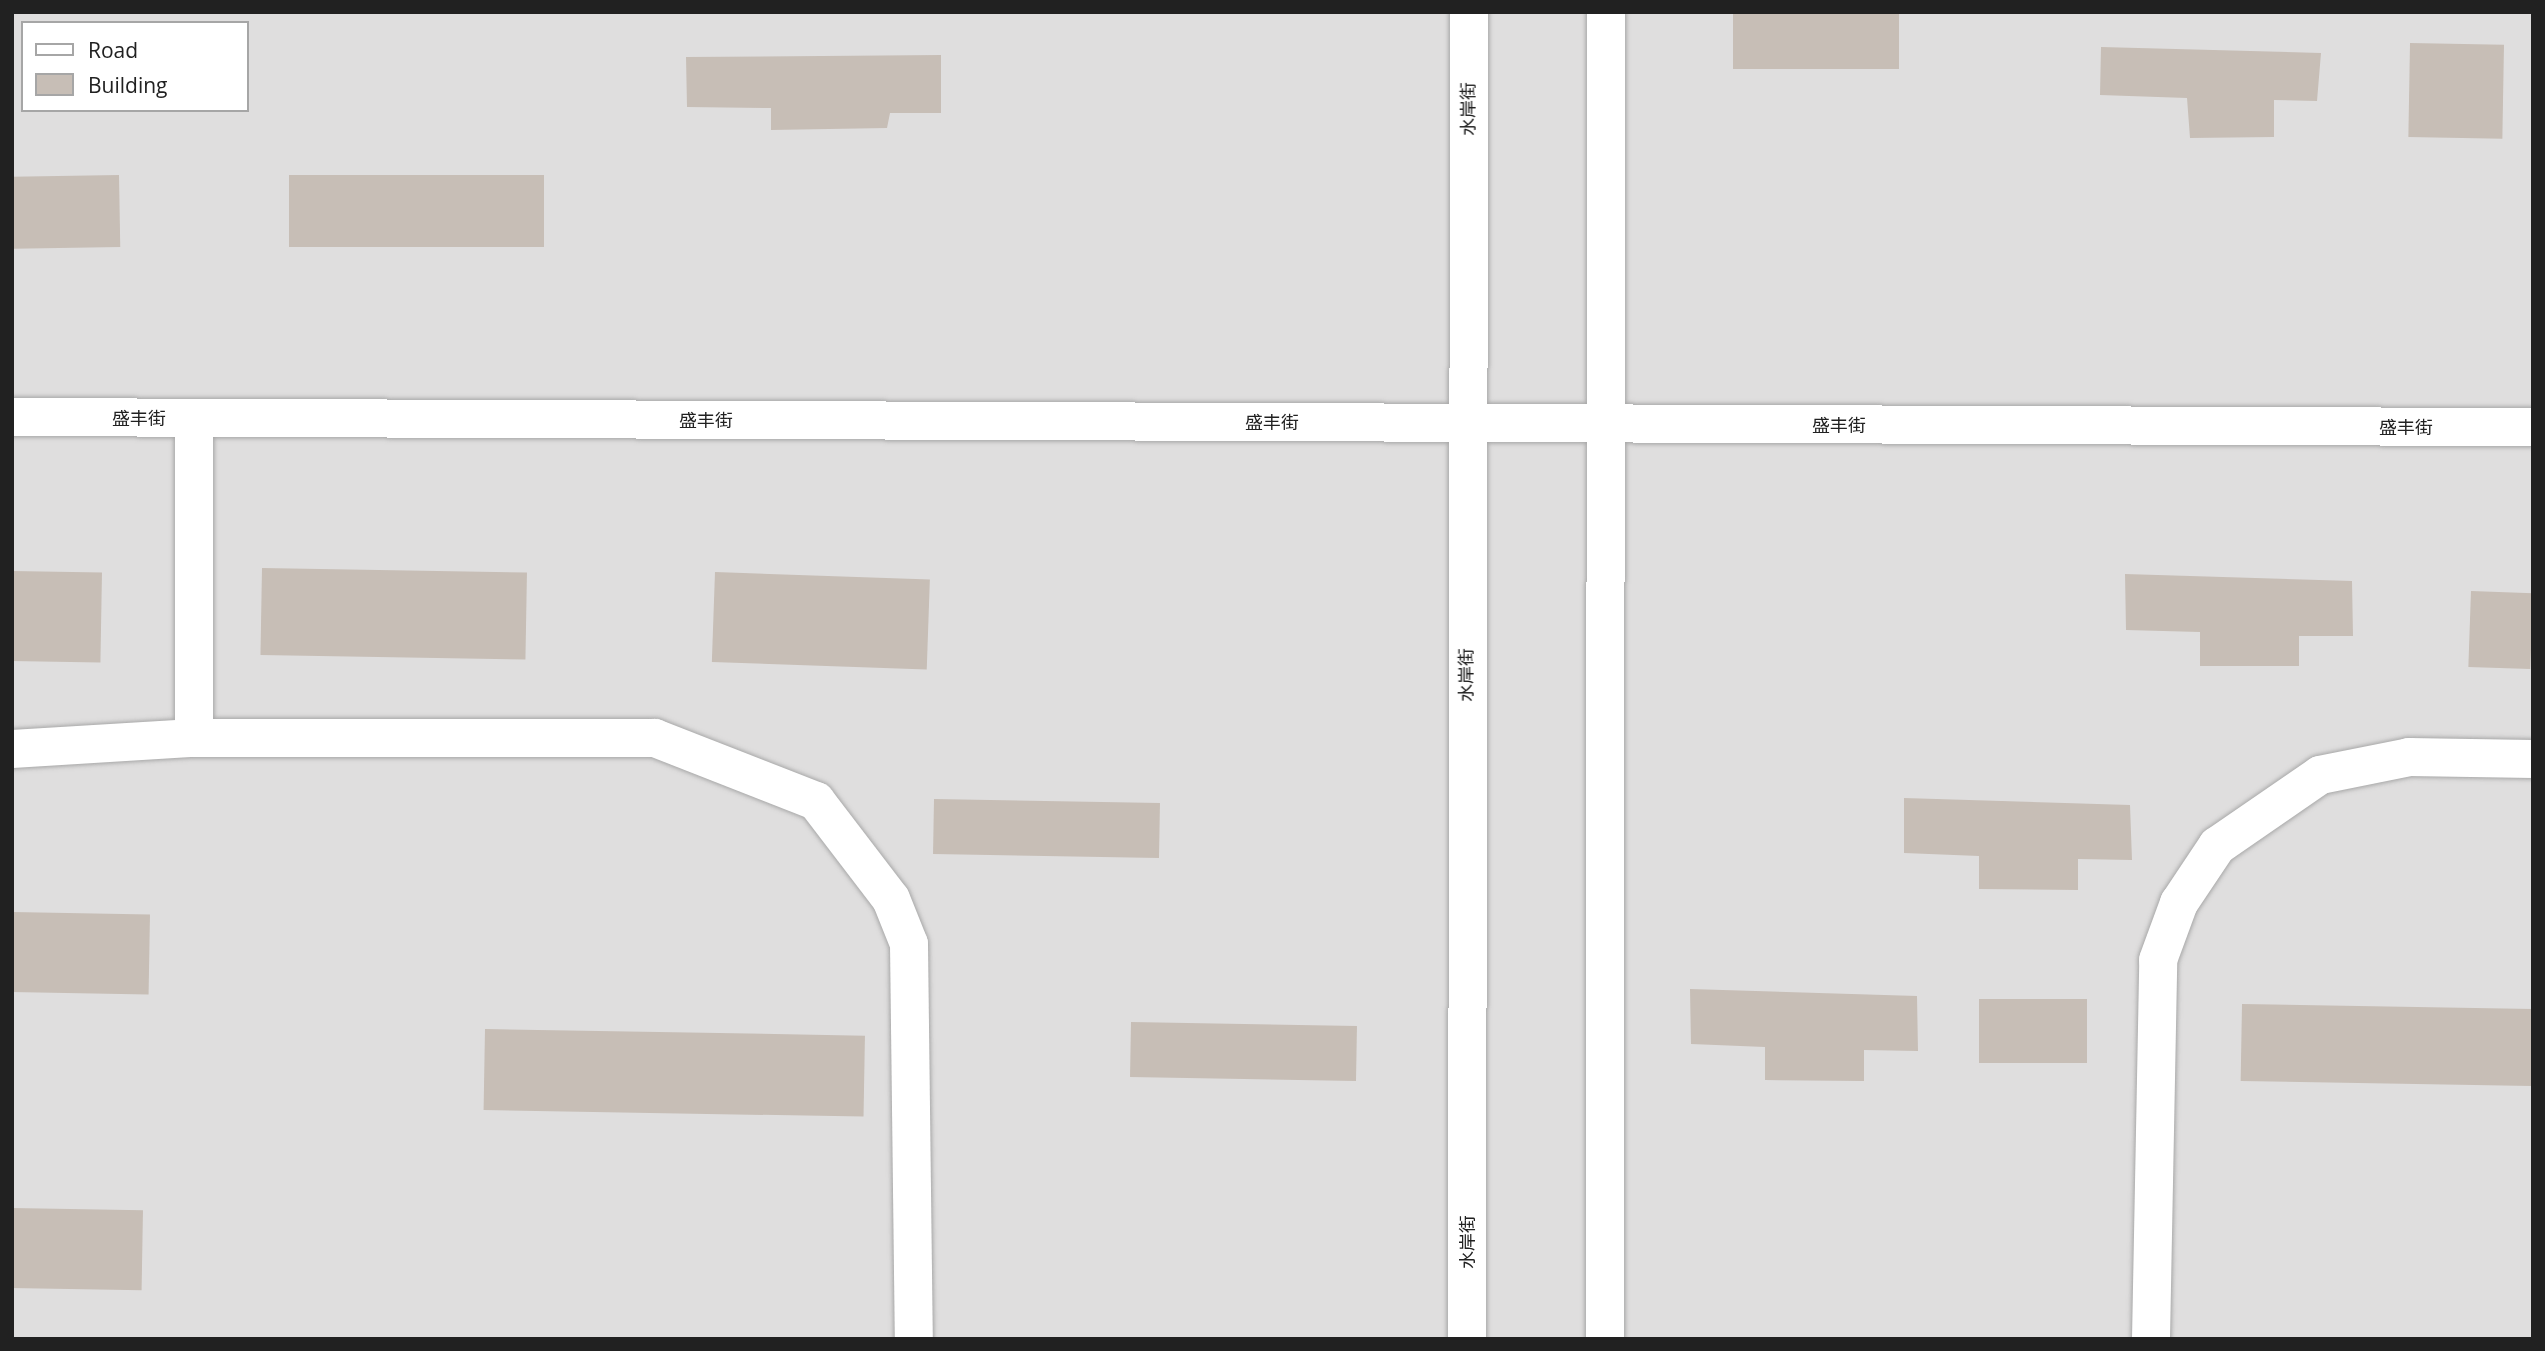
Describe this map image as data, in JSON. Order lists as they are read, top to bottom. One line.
{"streets":{"street":["水岸街","盛丰街"]},"crossings":[["水岸街","盛丰街"]],"legend":["Road","Building"]}
